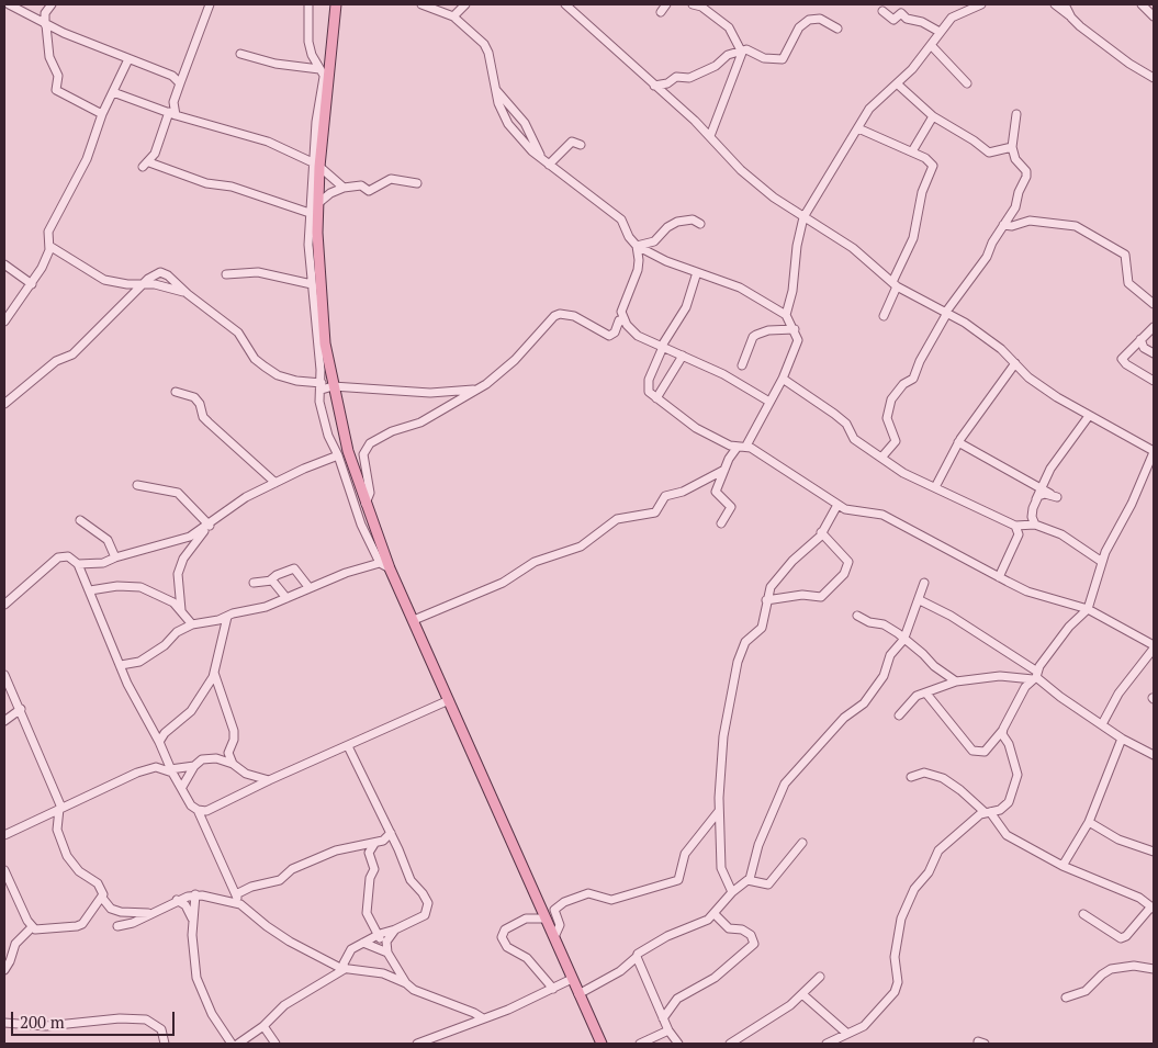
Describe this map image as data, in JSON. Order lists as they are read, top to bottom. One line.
{"scale_bar":"200 m"}
